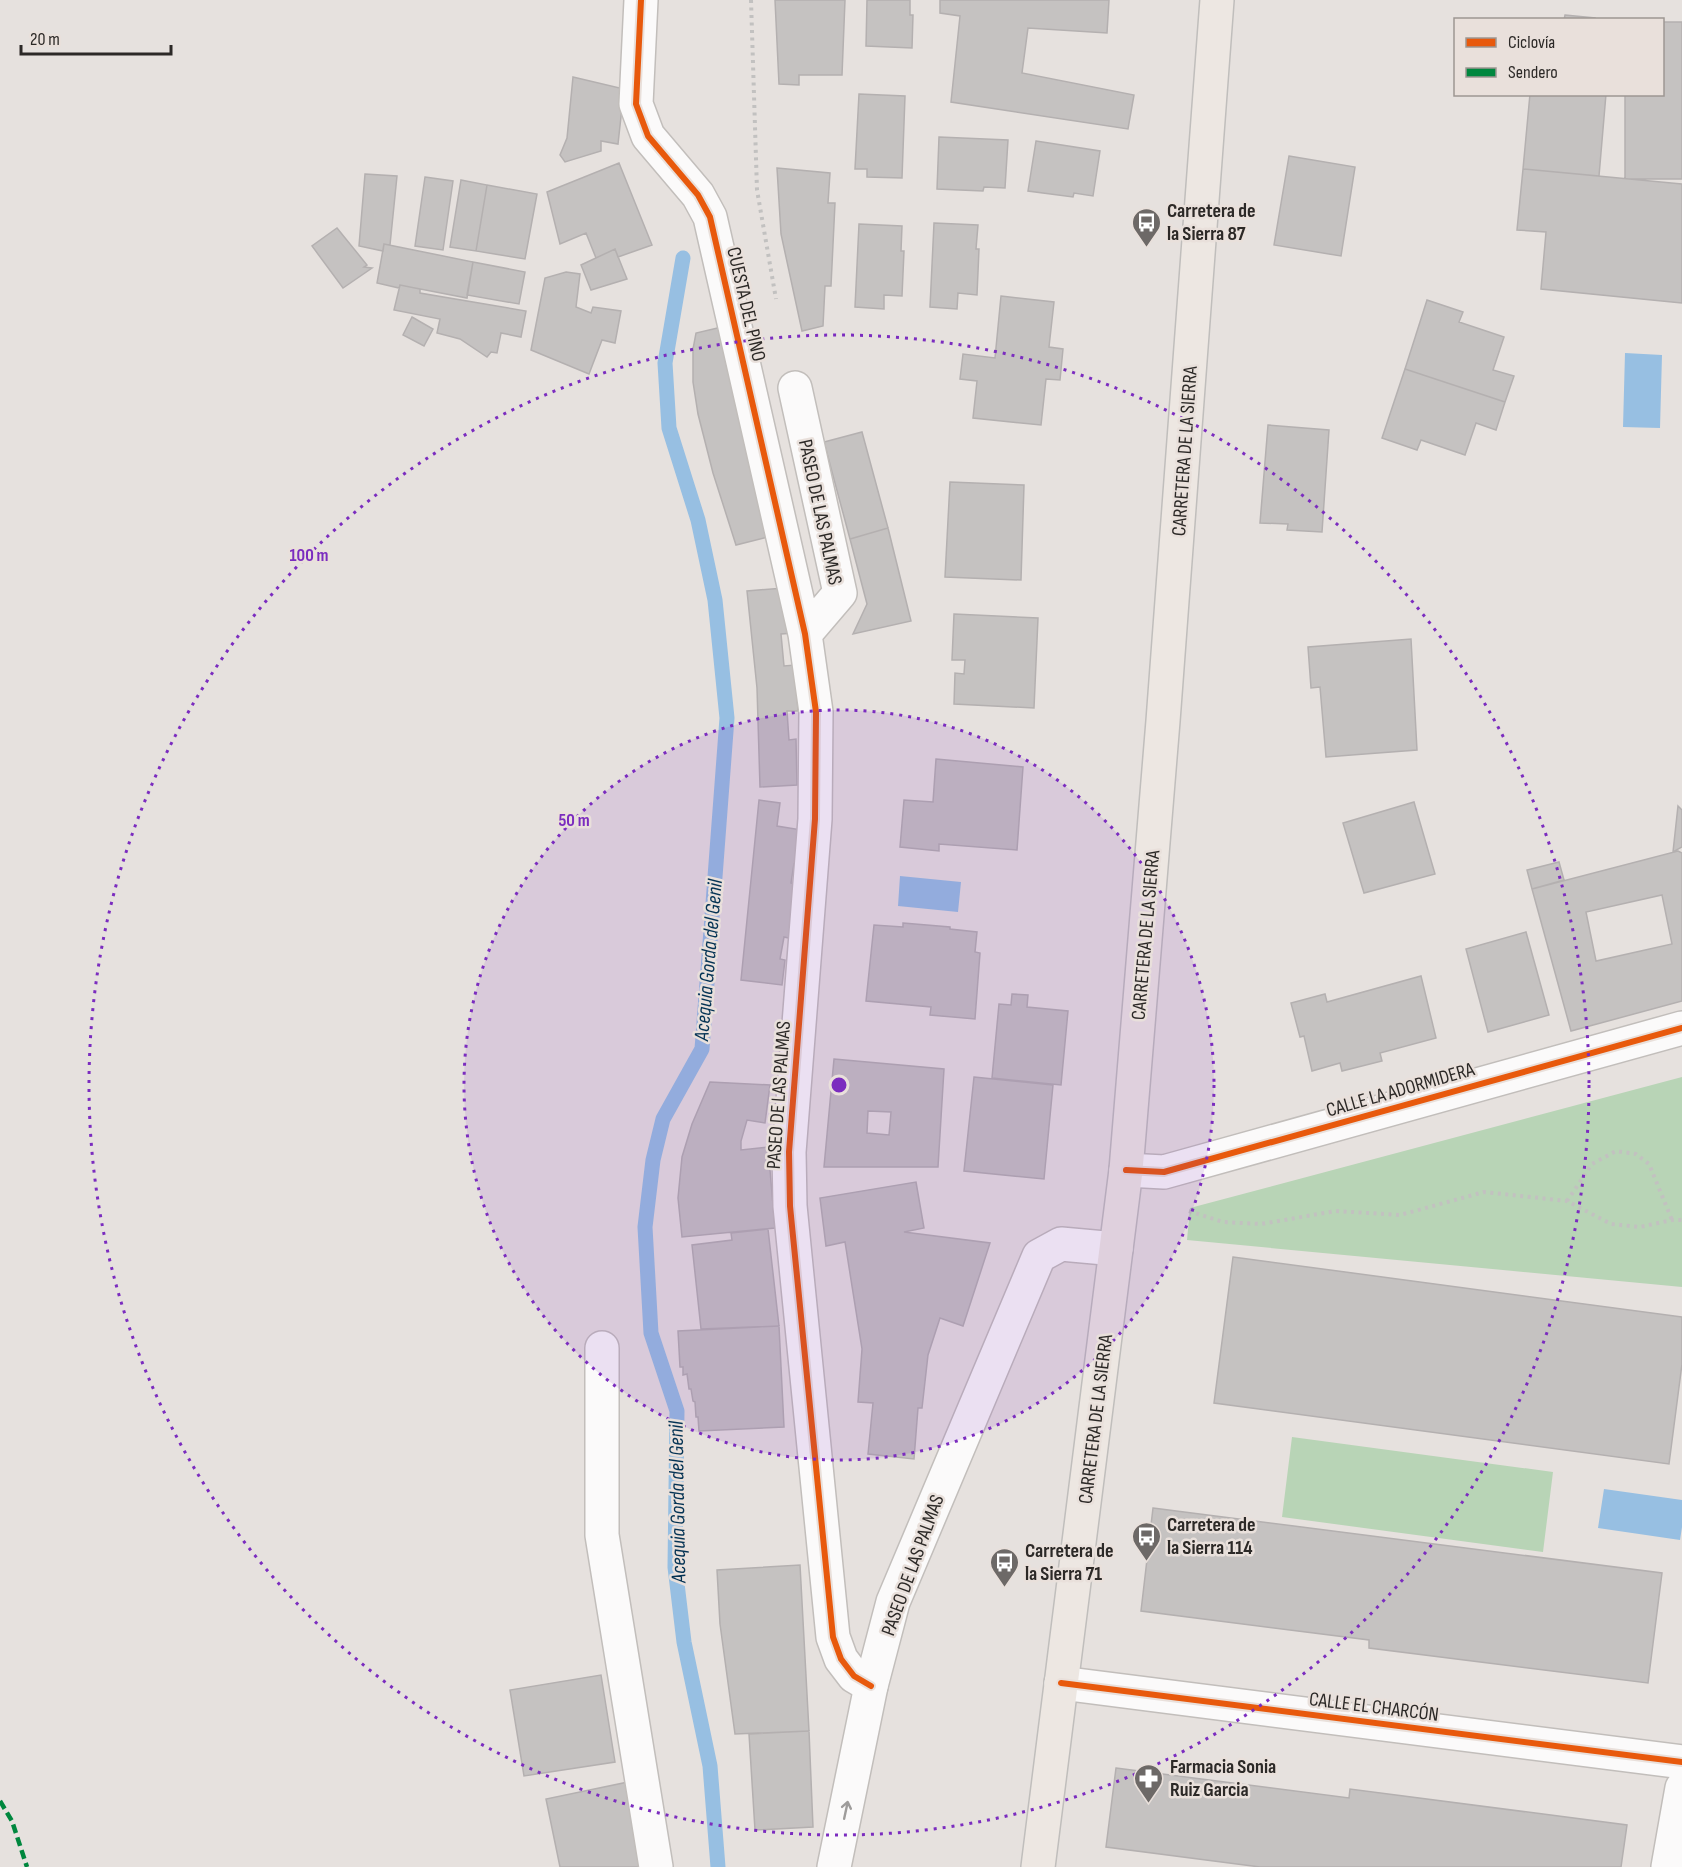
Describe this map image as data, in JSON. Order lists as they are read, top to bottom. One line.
{"streets":{"main road":["CARRETERA DE LA SIERRA"],"street":["CUESTA DEL PINO","PASEO DE LAS PALMAS","CALLE LA ADORMIDERA","CALLE EL CHARCÓN"]},"crossings":[["CUESTA DEL PINO","PASEO DE LAS PALMAS"],["CARRETERA DE LA SIERRA","PASEO DE LAS PALMAS"],["CARRETERA DE LA SIERRA","CALLE LA ADORMIDERA"],["CARRETERA DE LA SIERRA","CALLE EL CHARCÓN"]],"water":["Acequia Gorda del Genil"],"places":{"bus stop":["Carretera de la Sierra 87","Carretera de la Sierra 114","Carretera de la Sierra 71"],"pharmacy":["Farmacia Sonia Ruiz Garcia"]},"legend":["Ciclovía","Sendero"],"scale_bar":"20 m","rings":["100 m","50 m"]}
